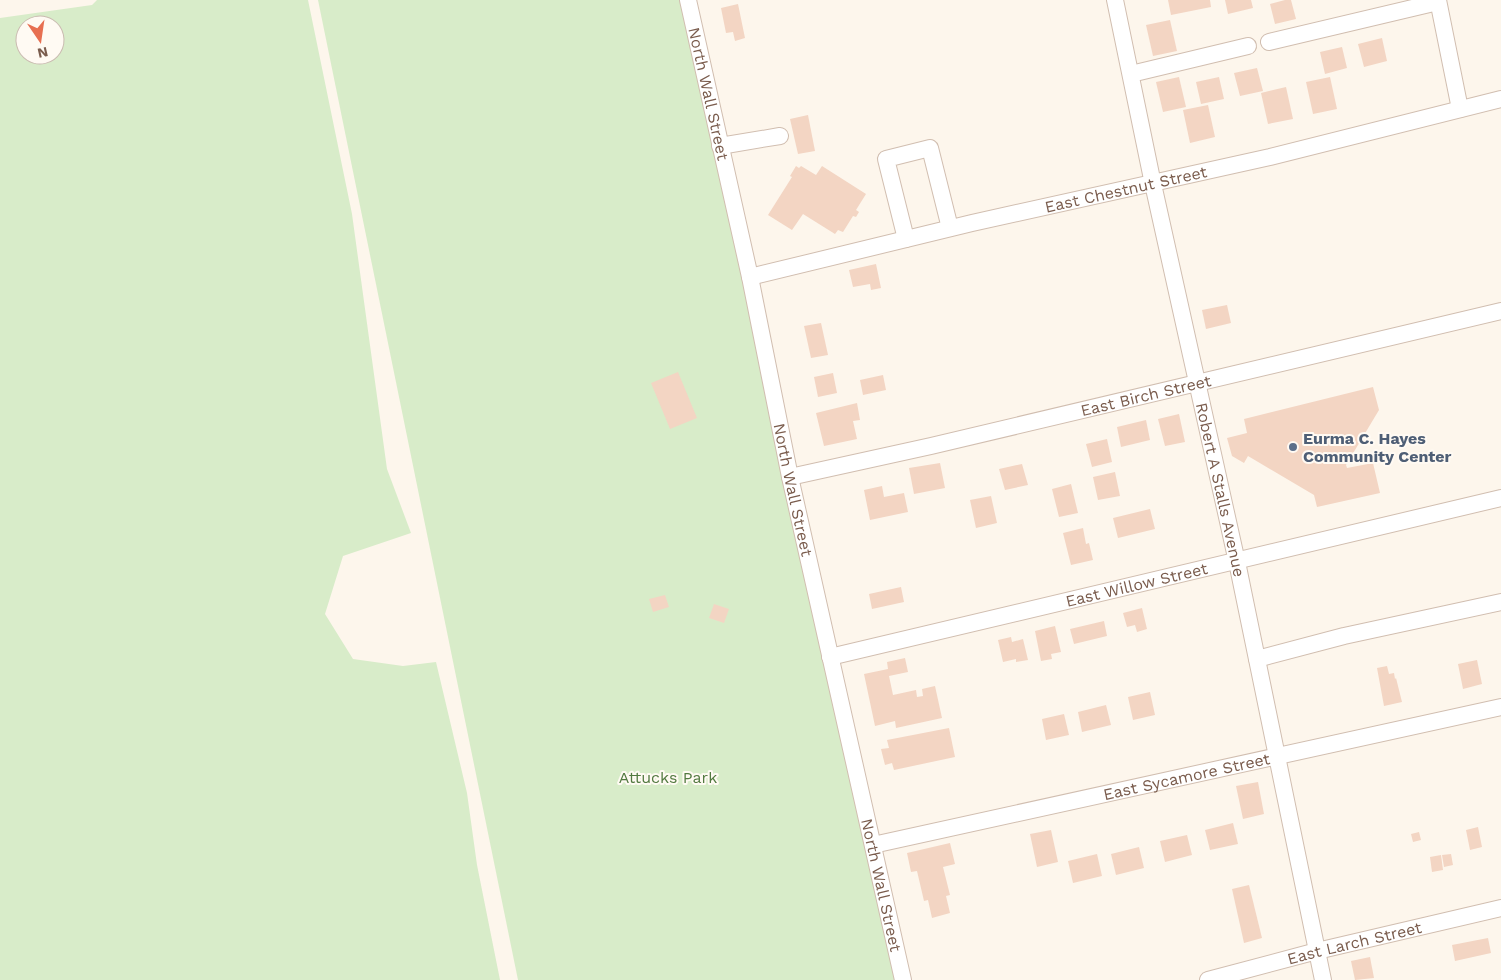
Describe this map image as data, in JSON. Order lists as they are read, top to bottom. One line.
{"streets":{"street":["North Wall Street","East Chestnut Street","East Birch Street","Robert A Stalls Avenue","East Willow Street","East Sycamore Street","East Larch Street"]},"crossings":[["North Wall Street","East Chestnut Street"],["North Wall Street","East Birch Street"],["North Wall Street","East Willow Street"],["North Wall Street","East Sycamore Street"],["East Chestnut Street","Robert A Stalls Avenue"],["East Birch Street","Robert A Stalls Avenue"],["Robert A Stalls Avenue","East Willow Street"],["Robert A Stalls Avenue","East Sycamore Street"],["Robert A Stalls Avenue","East Larch Street"]],"parks":["Attucks Park"],"places":["Eurma C. Hayes Community Center"],"north":"bottom"}
